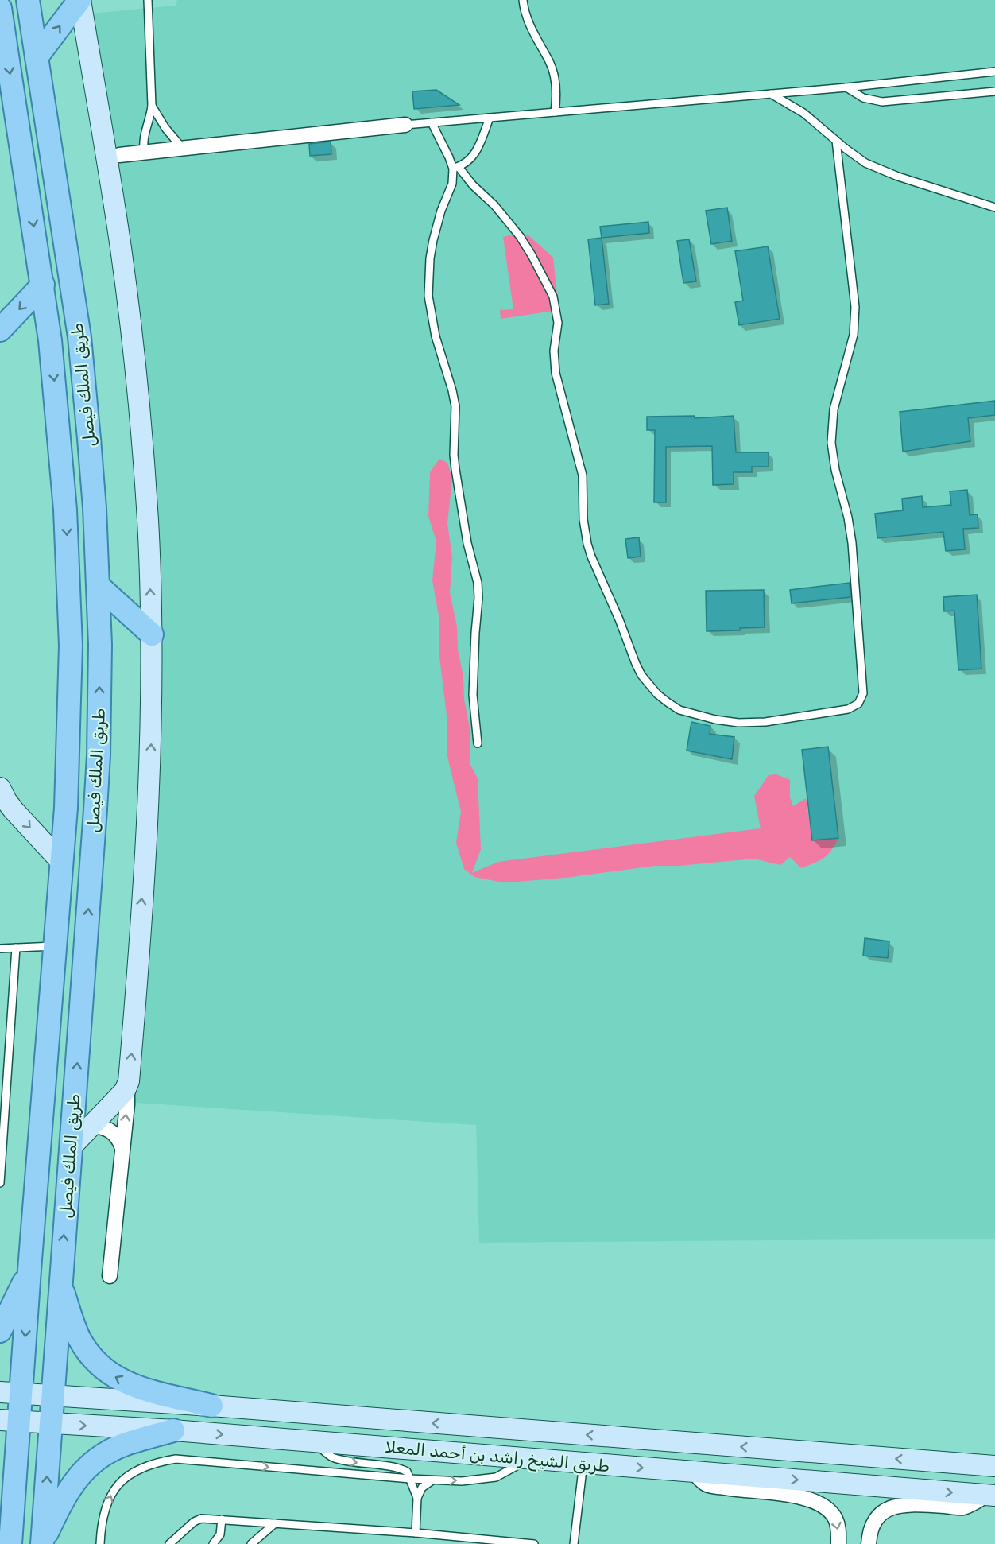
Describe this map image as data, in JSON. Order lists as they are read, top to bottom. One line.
{"streets":{"main road":["طريق الملك فيصل","طريق الشيخ راشد بن أحمد المعلا"]},"crossings":[["طريق الملك فيصل","طريق الشيخ راشد بن أحمد المعلا"]]}
